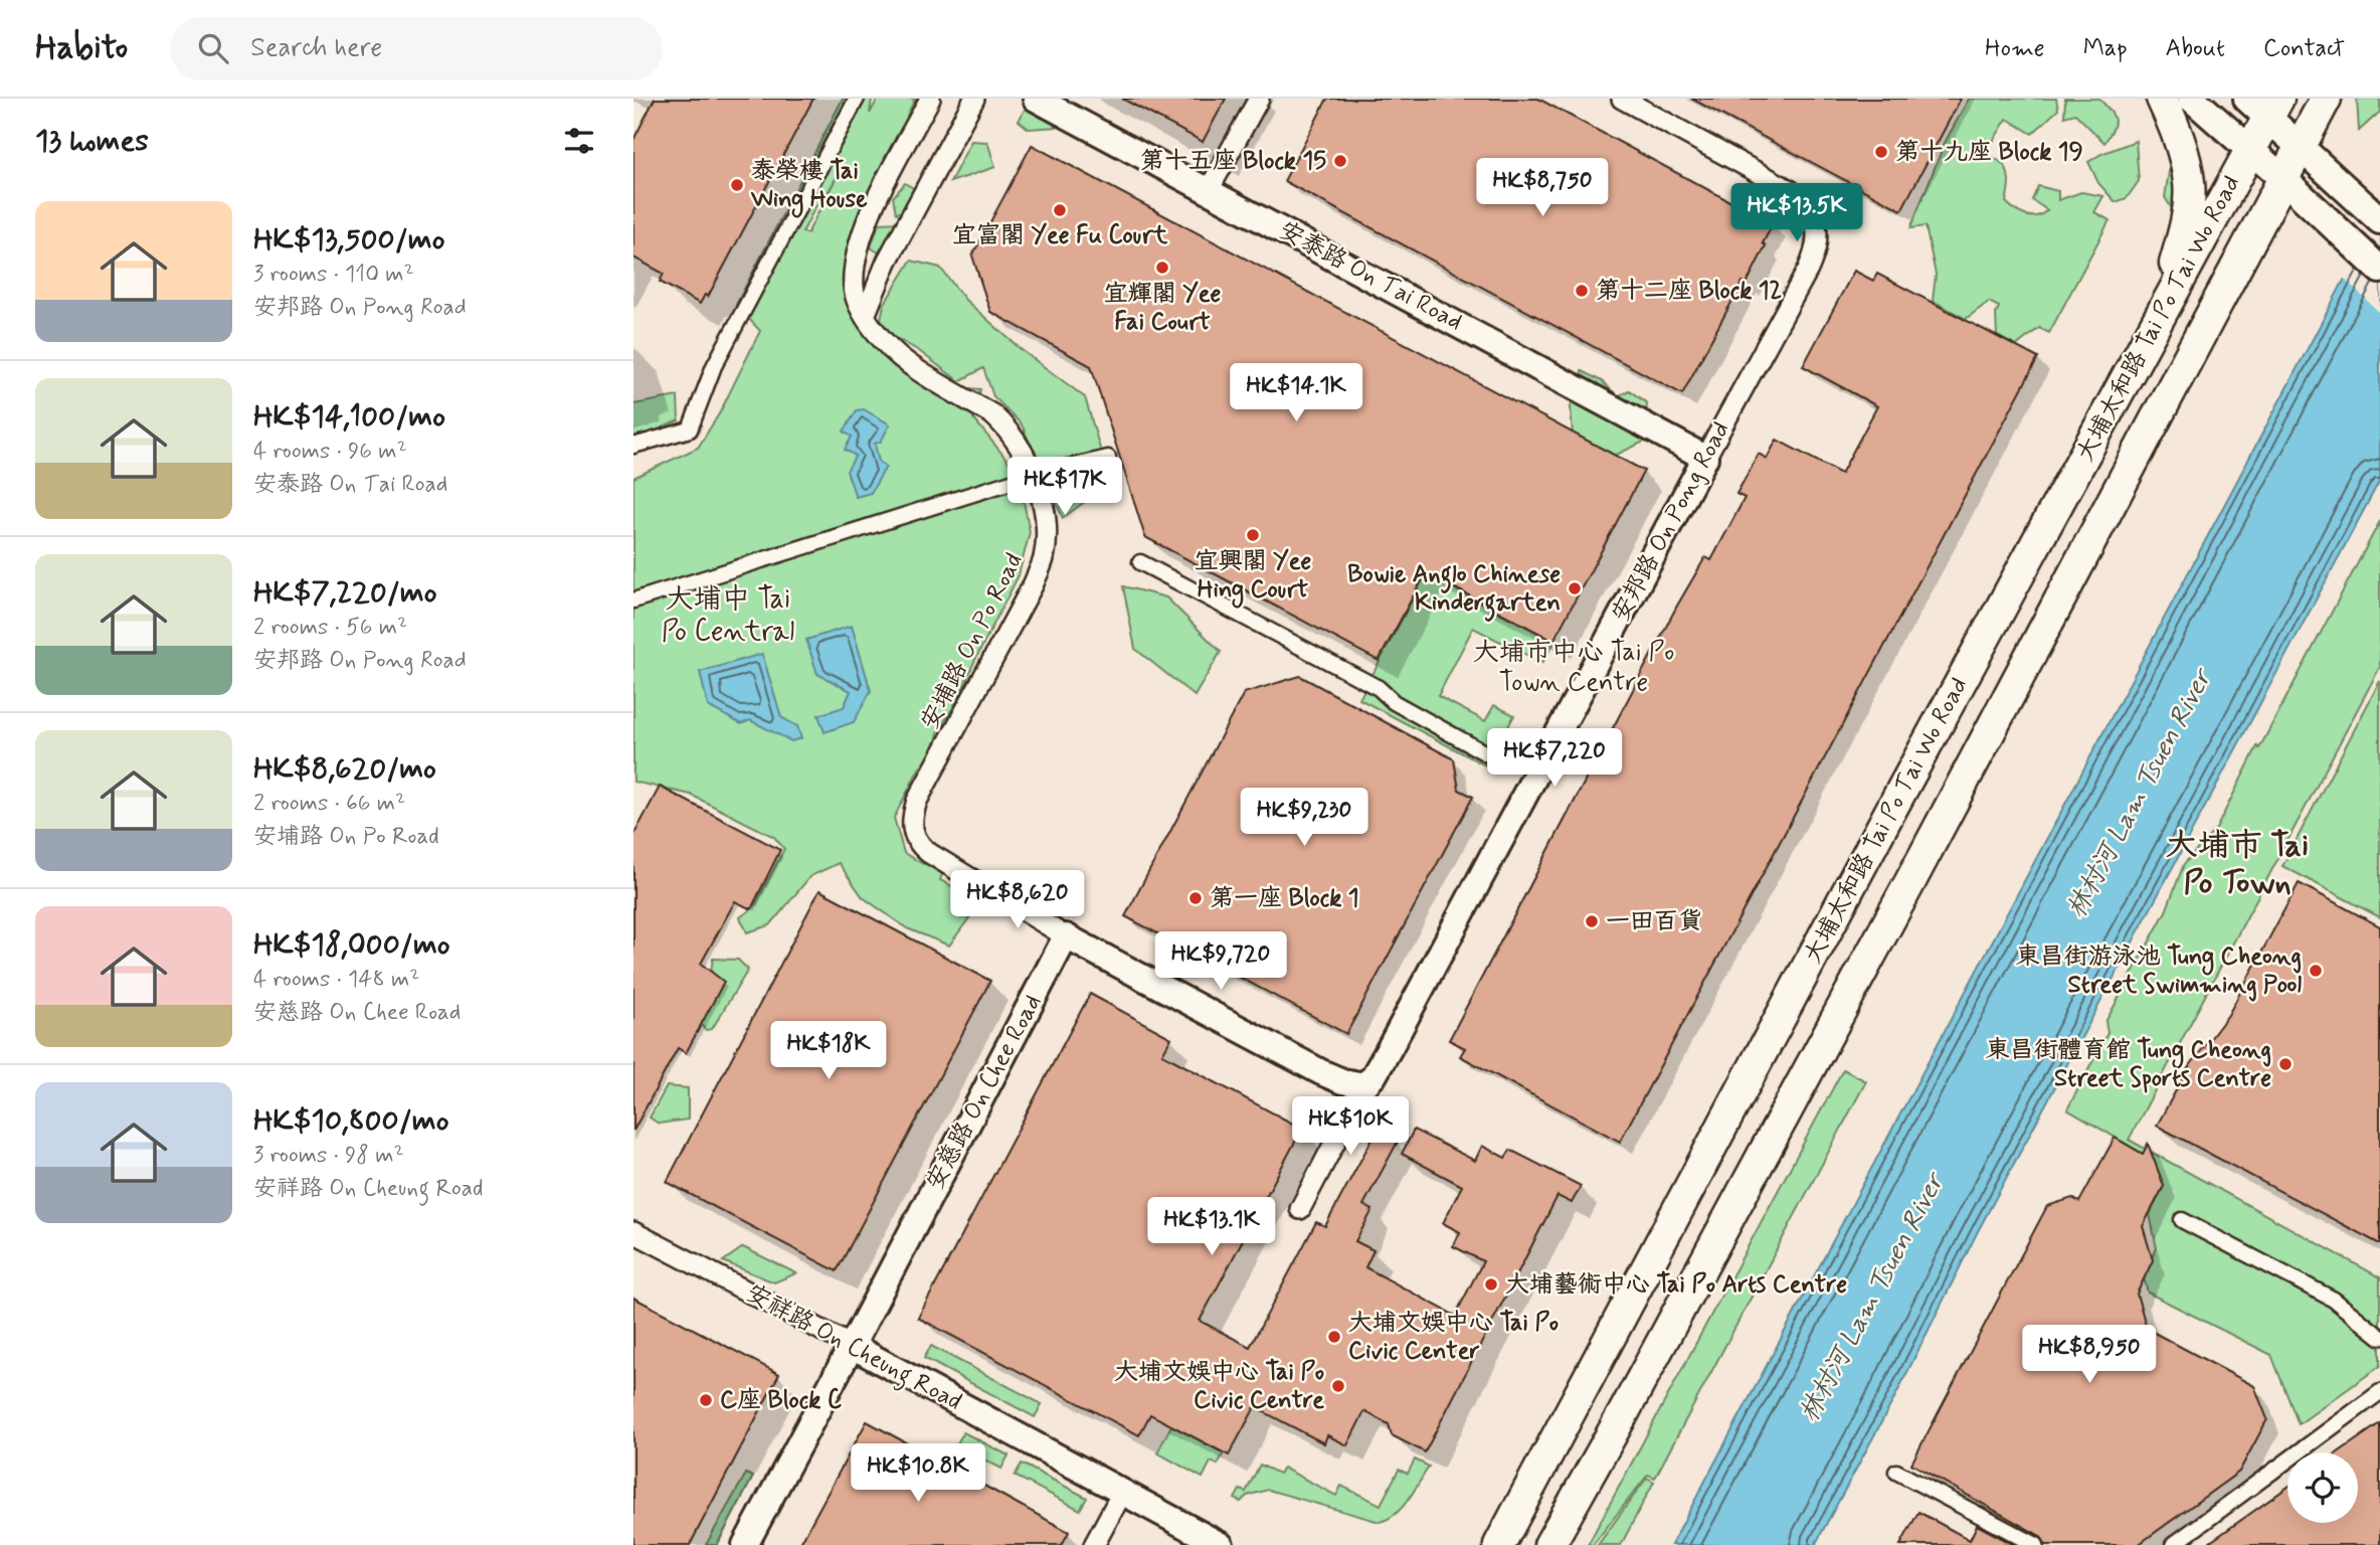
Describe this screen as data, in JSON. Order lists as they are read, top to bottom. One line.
{"streets":{"main road":["大埔太和路 Tai Po Tai Wo Road"],"street":["安泰路 On Tai Road","安邦路 On Pong Road","安埔路 On Po Road","安慈路 On Chee Road","安祥路 On Cheung Road"]},"crossings":[["安泰路 On Tai Road","安邦路 On Pong Road"],["安埔路 On Po Road","安慈路 On Chee Road"],["安慈路 On Chee Road","安祥路 On Cheung Road"]],"districts":["大埔中 Tai Po Central","大埔市中心 Tai Po Town Centre","大埔市 Tai Po Town"],"water":["林村河 Lam Tsuen River"],"places":["第十九座 Block 19","第十五座 Block 15","泰榮樓 Tai Wing House","宜富閣 Yee Fu Court","宜輝閣 Yee Fai Court","第十二座 Block 12","宜興閣 Yee Hing Court","Bowie Anglo Chinese Kindergarten","第一座 Block 1","一田百貨","東昌街游泳池 Tung Cheong Street Swimming Pool","東昌街體育館 Tung Cheong Street Sports Centre","大埔藝術中心 Tai Po Arts Centre","大埔文娛中心 Tai Po Civic Center","大埔文娛中心 Tai Po Civic Centre","C座 Block C"],"page":{"header":"Habito","search":"Search here","nav":["Home","Map","About","Contact"],"heading":"13 homes","price":["HK$8,750","HK$13.5K","HK$14.1K","HK$17K","HK$7,220","HK$9,230","HK$8,620","HK$9,720","HK$18K","HK$10K","HK$13.1K","HK$8,950","HK$10.8K"],"list":[{"name":"HK$13,500/mo","note":"3 rooms · 110 m² · 安邦路 On Pong Road"},{"name":"HK$14,100/mo","note":"4 rooms · 96 m² · 安泰路 On Tai Road"},{"name":"HK$7,220/mo","note":"2 rooms · 56 m² · 安邦路 On Pong Road"},{"name":"HK$8,620/mo","note":"2 rooms · 66 m² · 安埔路 On Po Road"},{"name":"HK$18,000/mo","note":"4 rooms · 148 m² · 安慈路 On Chee Road"},{"name":"HK$10,800/mo","note":"3 rooms · 98 m² · 安祥路 On Cheung Road"}]}}
